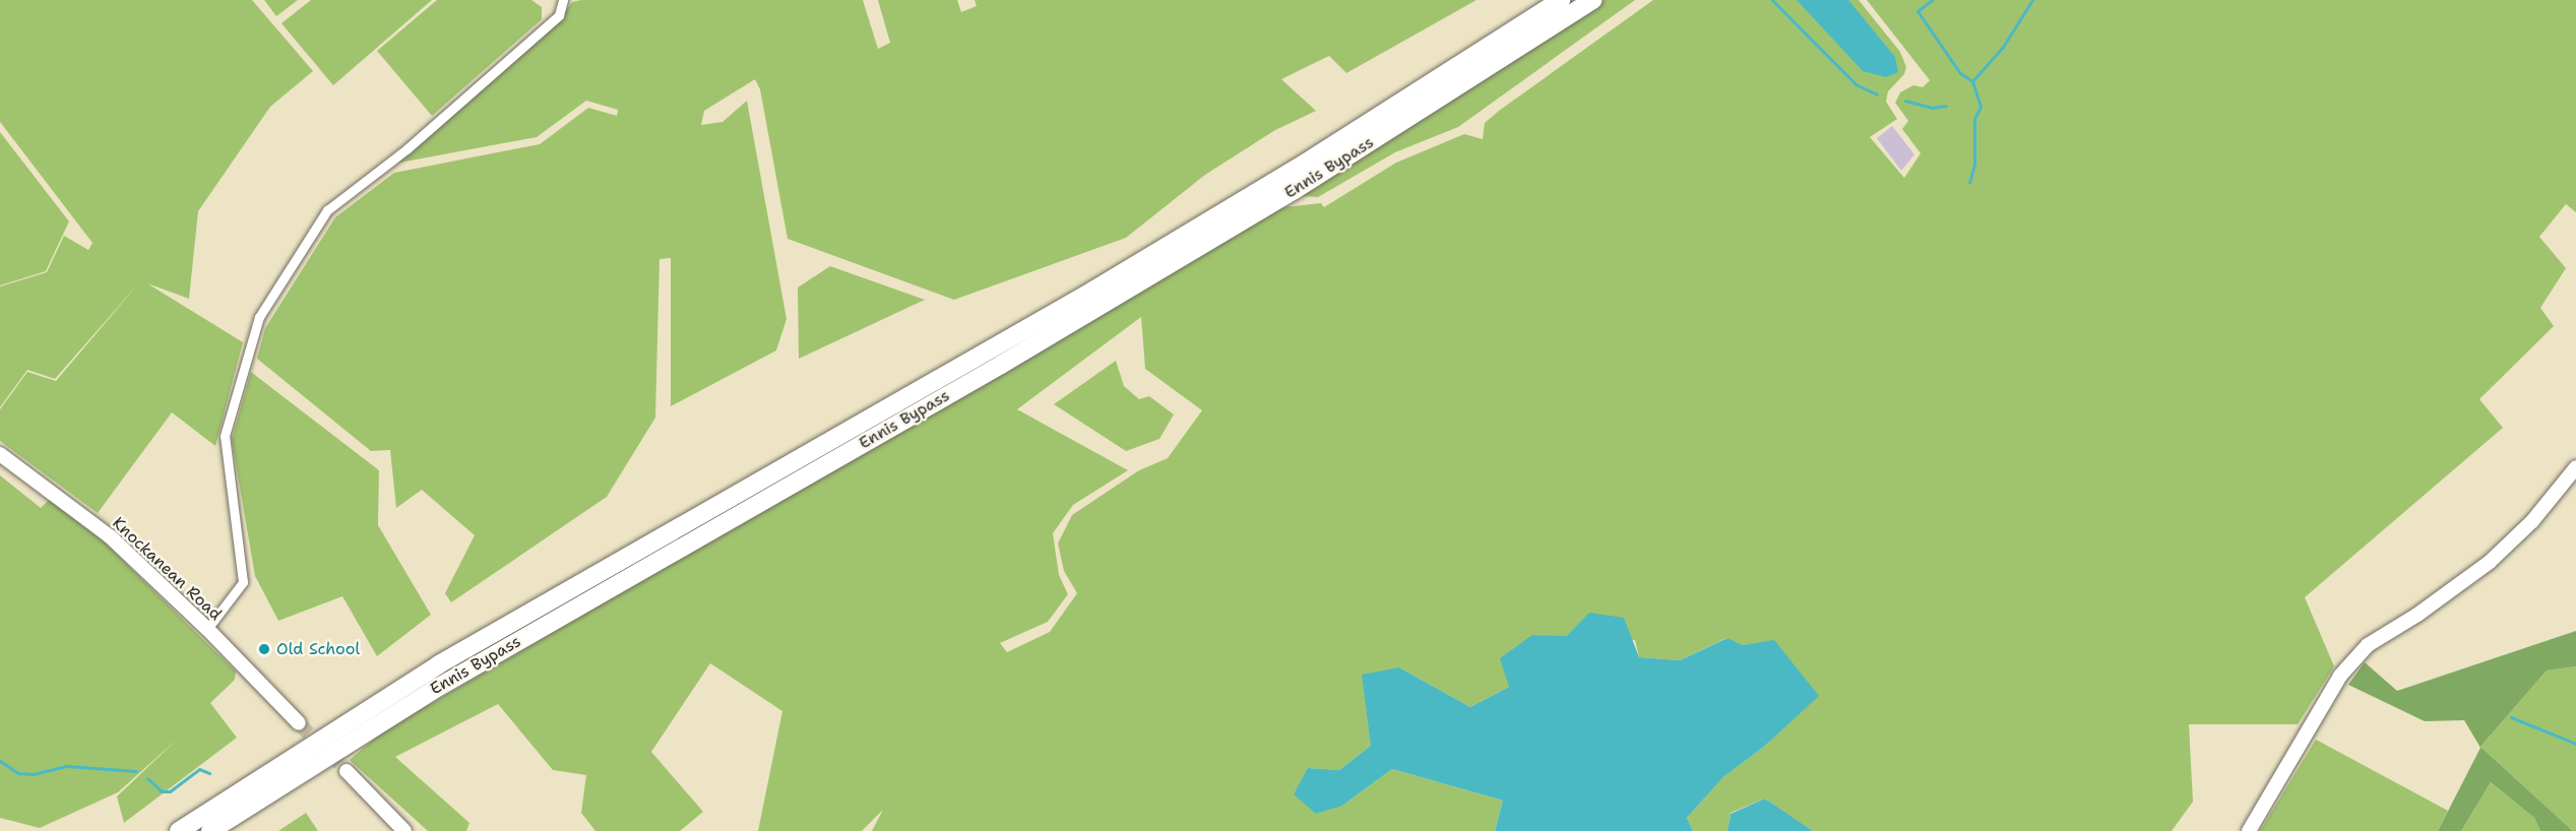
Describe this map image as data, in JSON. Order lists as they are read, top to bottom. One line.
{"streets":{"highway":["Ennis Bypass"],"street":["Knockanean Road"]},"places":["Old School"]}
